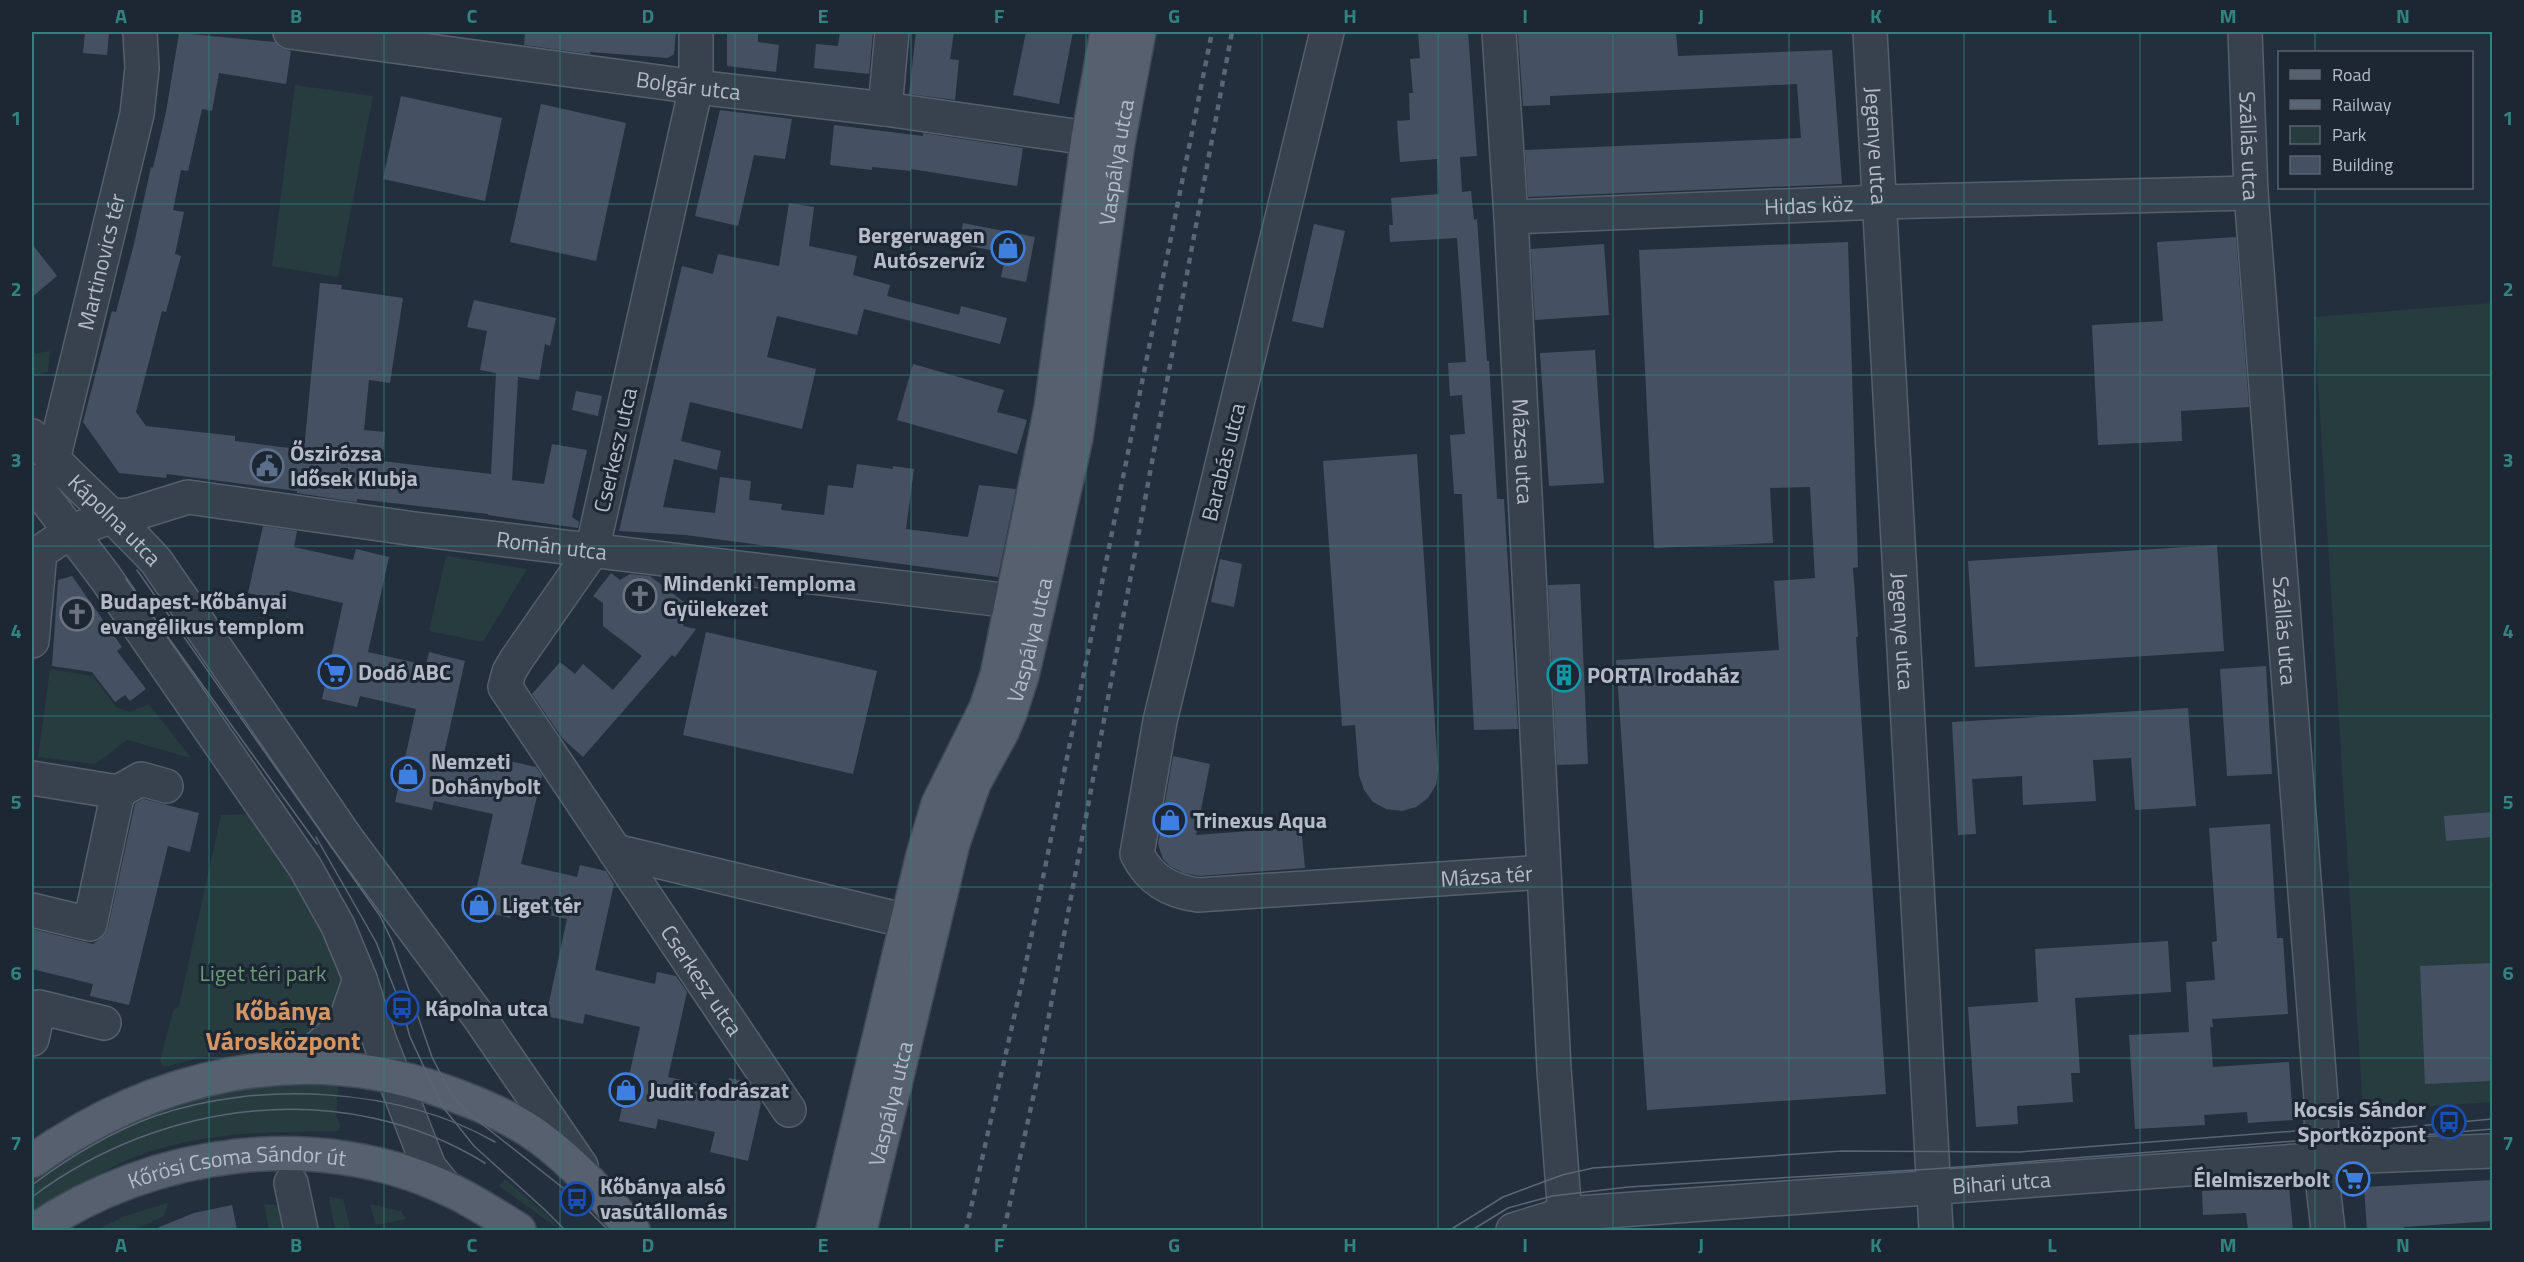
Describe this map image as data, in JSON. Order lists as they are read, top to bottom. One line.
{"streets":{"main road":["Vaspálya utca","Kápolna utca","Kőrösi Csoma Sándor út"],"street":["Bolgár utca","Jegenye utca","Szállás utca","Hidas köz","Martinovics tér","Cserkesz utca","Mázsa utca","Barabás utca","Román utca","Mázsa tér","Bihari utca"]},"crossings":[["Bolgár utca","Vaspálya utca"],["Bolgár utca","Cserkesz utca"],["Jegenye utca","Hidas köz"],["Jegenye utca","Bihari utca"],["Szállás utca","Hidas köz"],["Szállás utca","Bihari utca"],["Vaspálya utca","Román utca"],["Hidas köz","Mázsa utca"],["Martinovics tér","Kápolna utca"],["Cserkesz utca","Román utca"],["Mázsa utca","Mázsa tér"],["Barabás utca","Mázsa tér"],["Kápolna utca","Román utca"],["Kápolna utca","Kőrösi Csoma Sándor út"],["Mázsa tér","Bihari utca"]],"districts":["Kőbánya Városközpont"],"parks":["Liget téri park"],"places":{"shop":["Bergerwagen Autószervíz","Nemzeti Dohánybolt","Trinexus Aqua","Liget tér","Judit fodrászat"],"public building":["Őszirózsa Idősek Klubja"],"church":["Mindenki Temploma Gyülekezet","Budapest-Kőbányai evangélikus templom"],"supermarket":["Dodó ABC","Élelmiszerbolt"],"building":["PORTA Irodaház"],"bus stop":["Kápolna utca","Kocsis Sándor Sportközpont","Kőbánya alsó vasútállomás"]},"legend":["Road","Railway","Park","Building"],"grid":{"columns":["A","B","C","D","E","F","G","H","I","J","K","L","M","N"],"rows":["1","2","3","4","5","6","7"]}}
